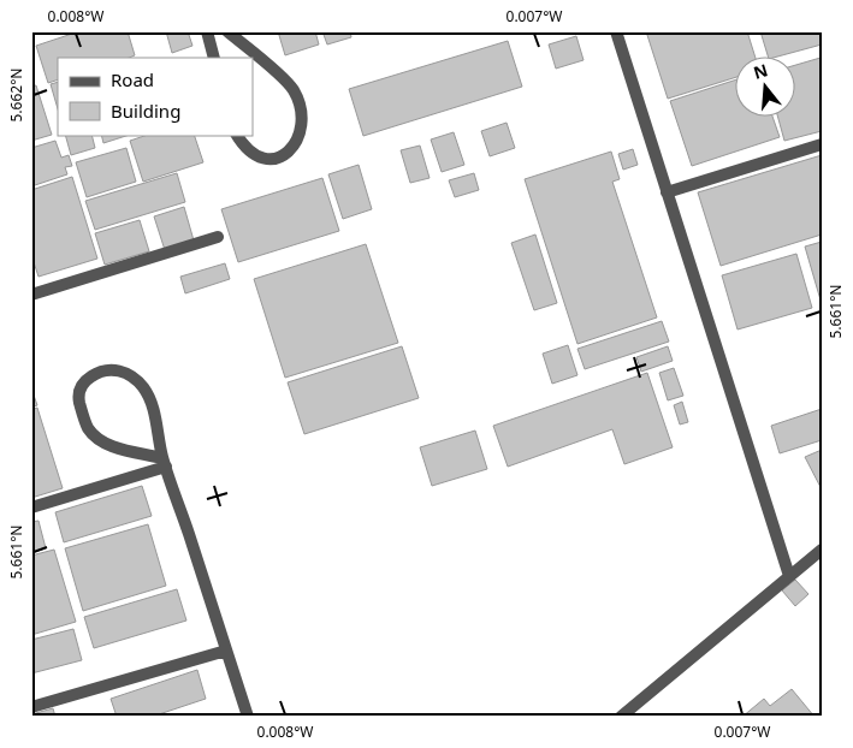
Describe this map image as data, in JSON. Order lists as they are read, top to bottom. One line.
{"legend":["Road","Building"],"north":"top","coordinates":["0.008°W","0.007°W","5.662°N","5.661°N"]}
